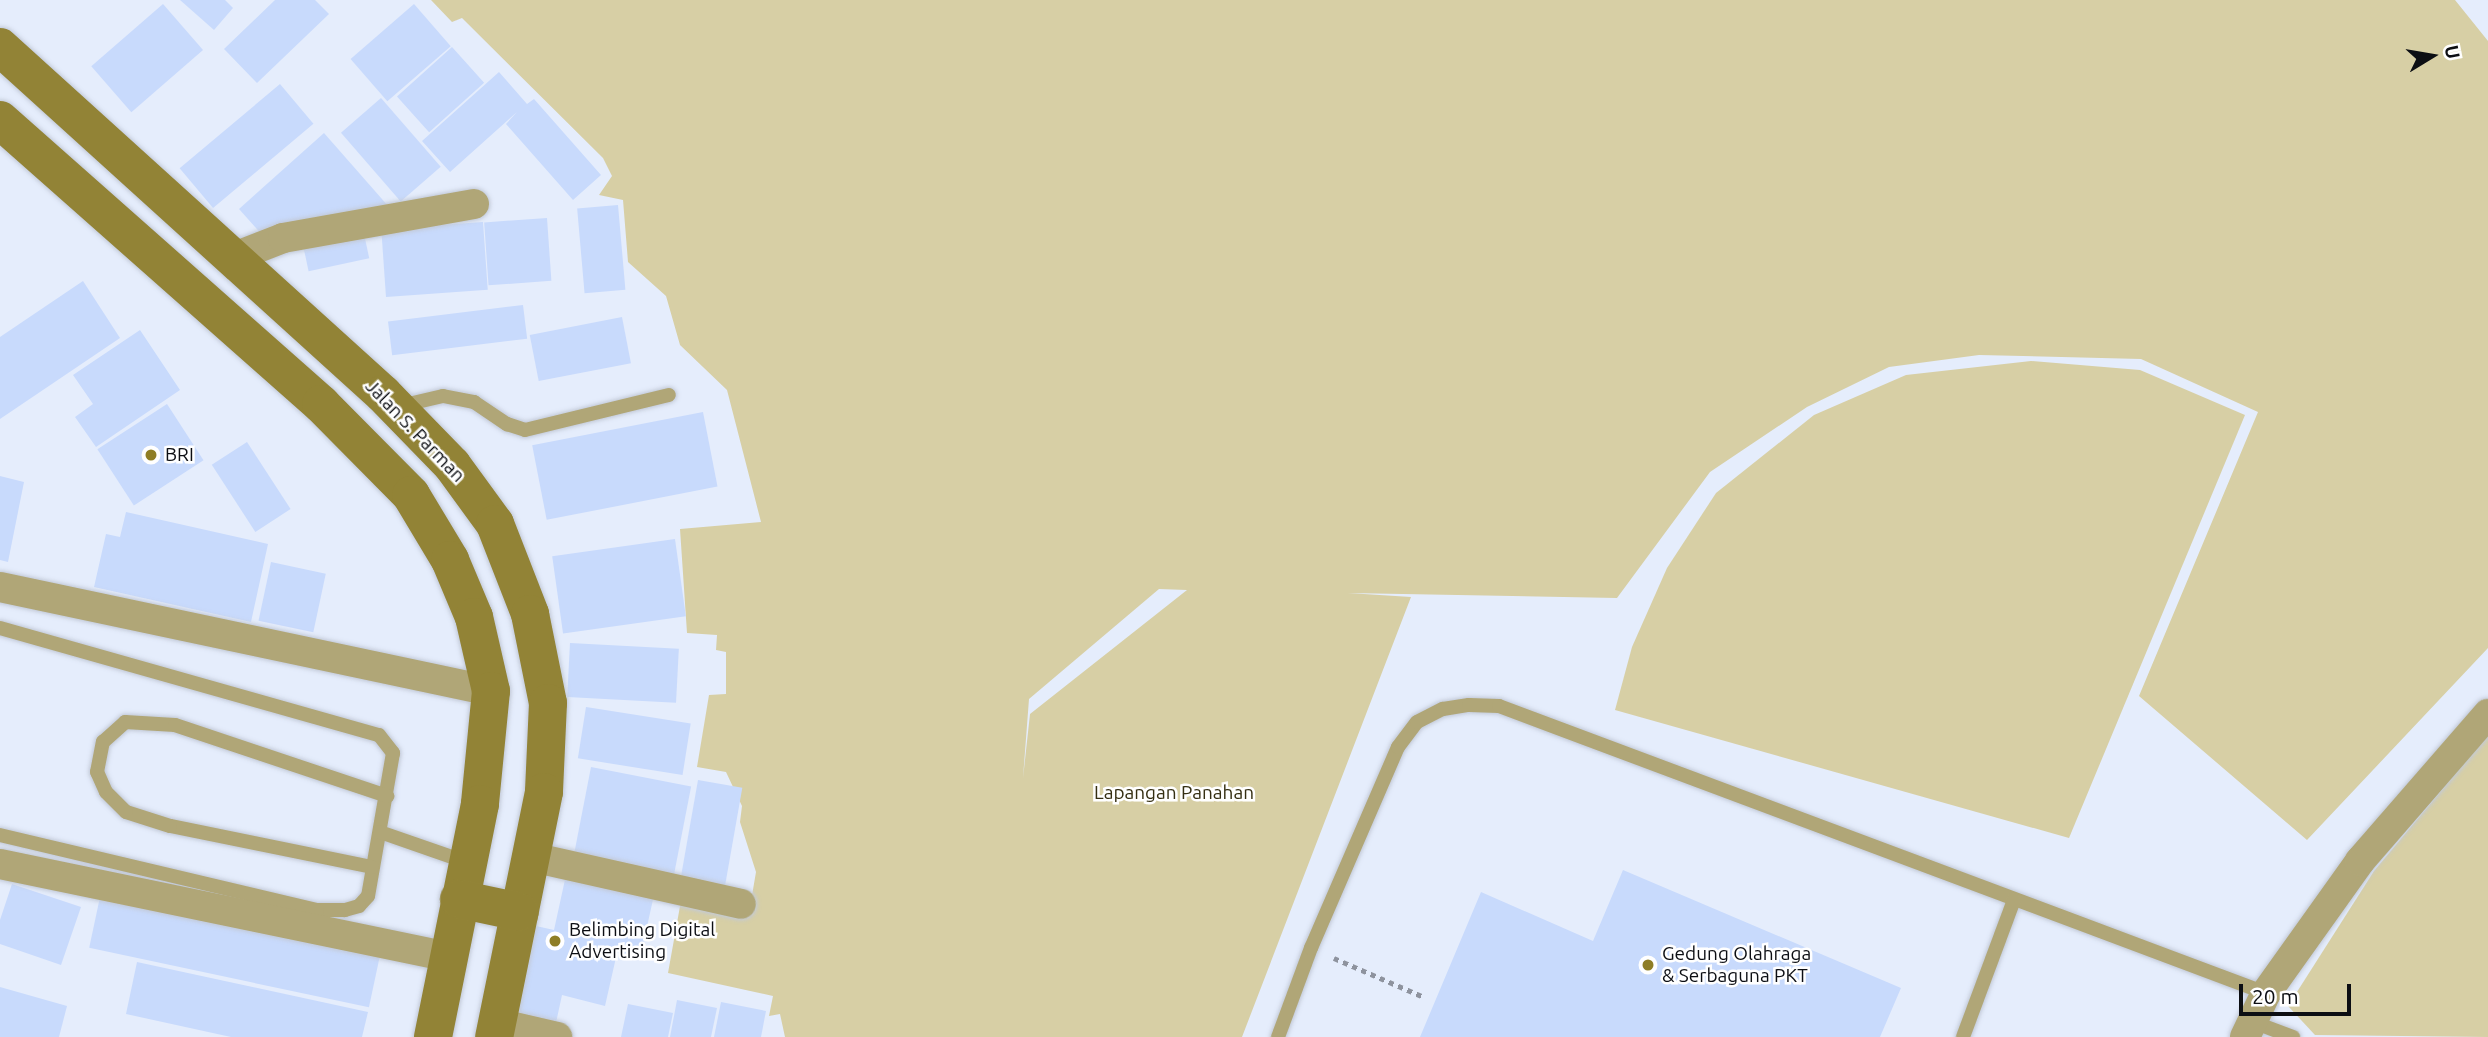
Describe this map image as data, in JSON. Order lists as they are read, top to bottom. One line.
{"streets":{"main road":["Jalan S. Parman"]},"parks":["Lapangan Panahan"],"places":["BRI","Belimbing Digital Advertising","Gedung Olahraga & Serbaguna PKT"],"scale_bar":"20 m","north":"right"}
